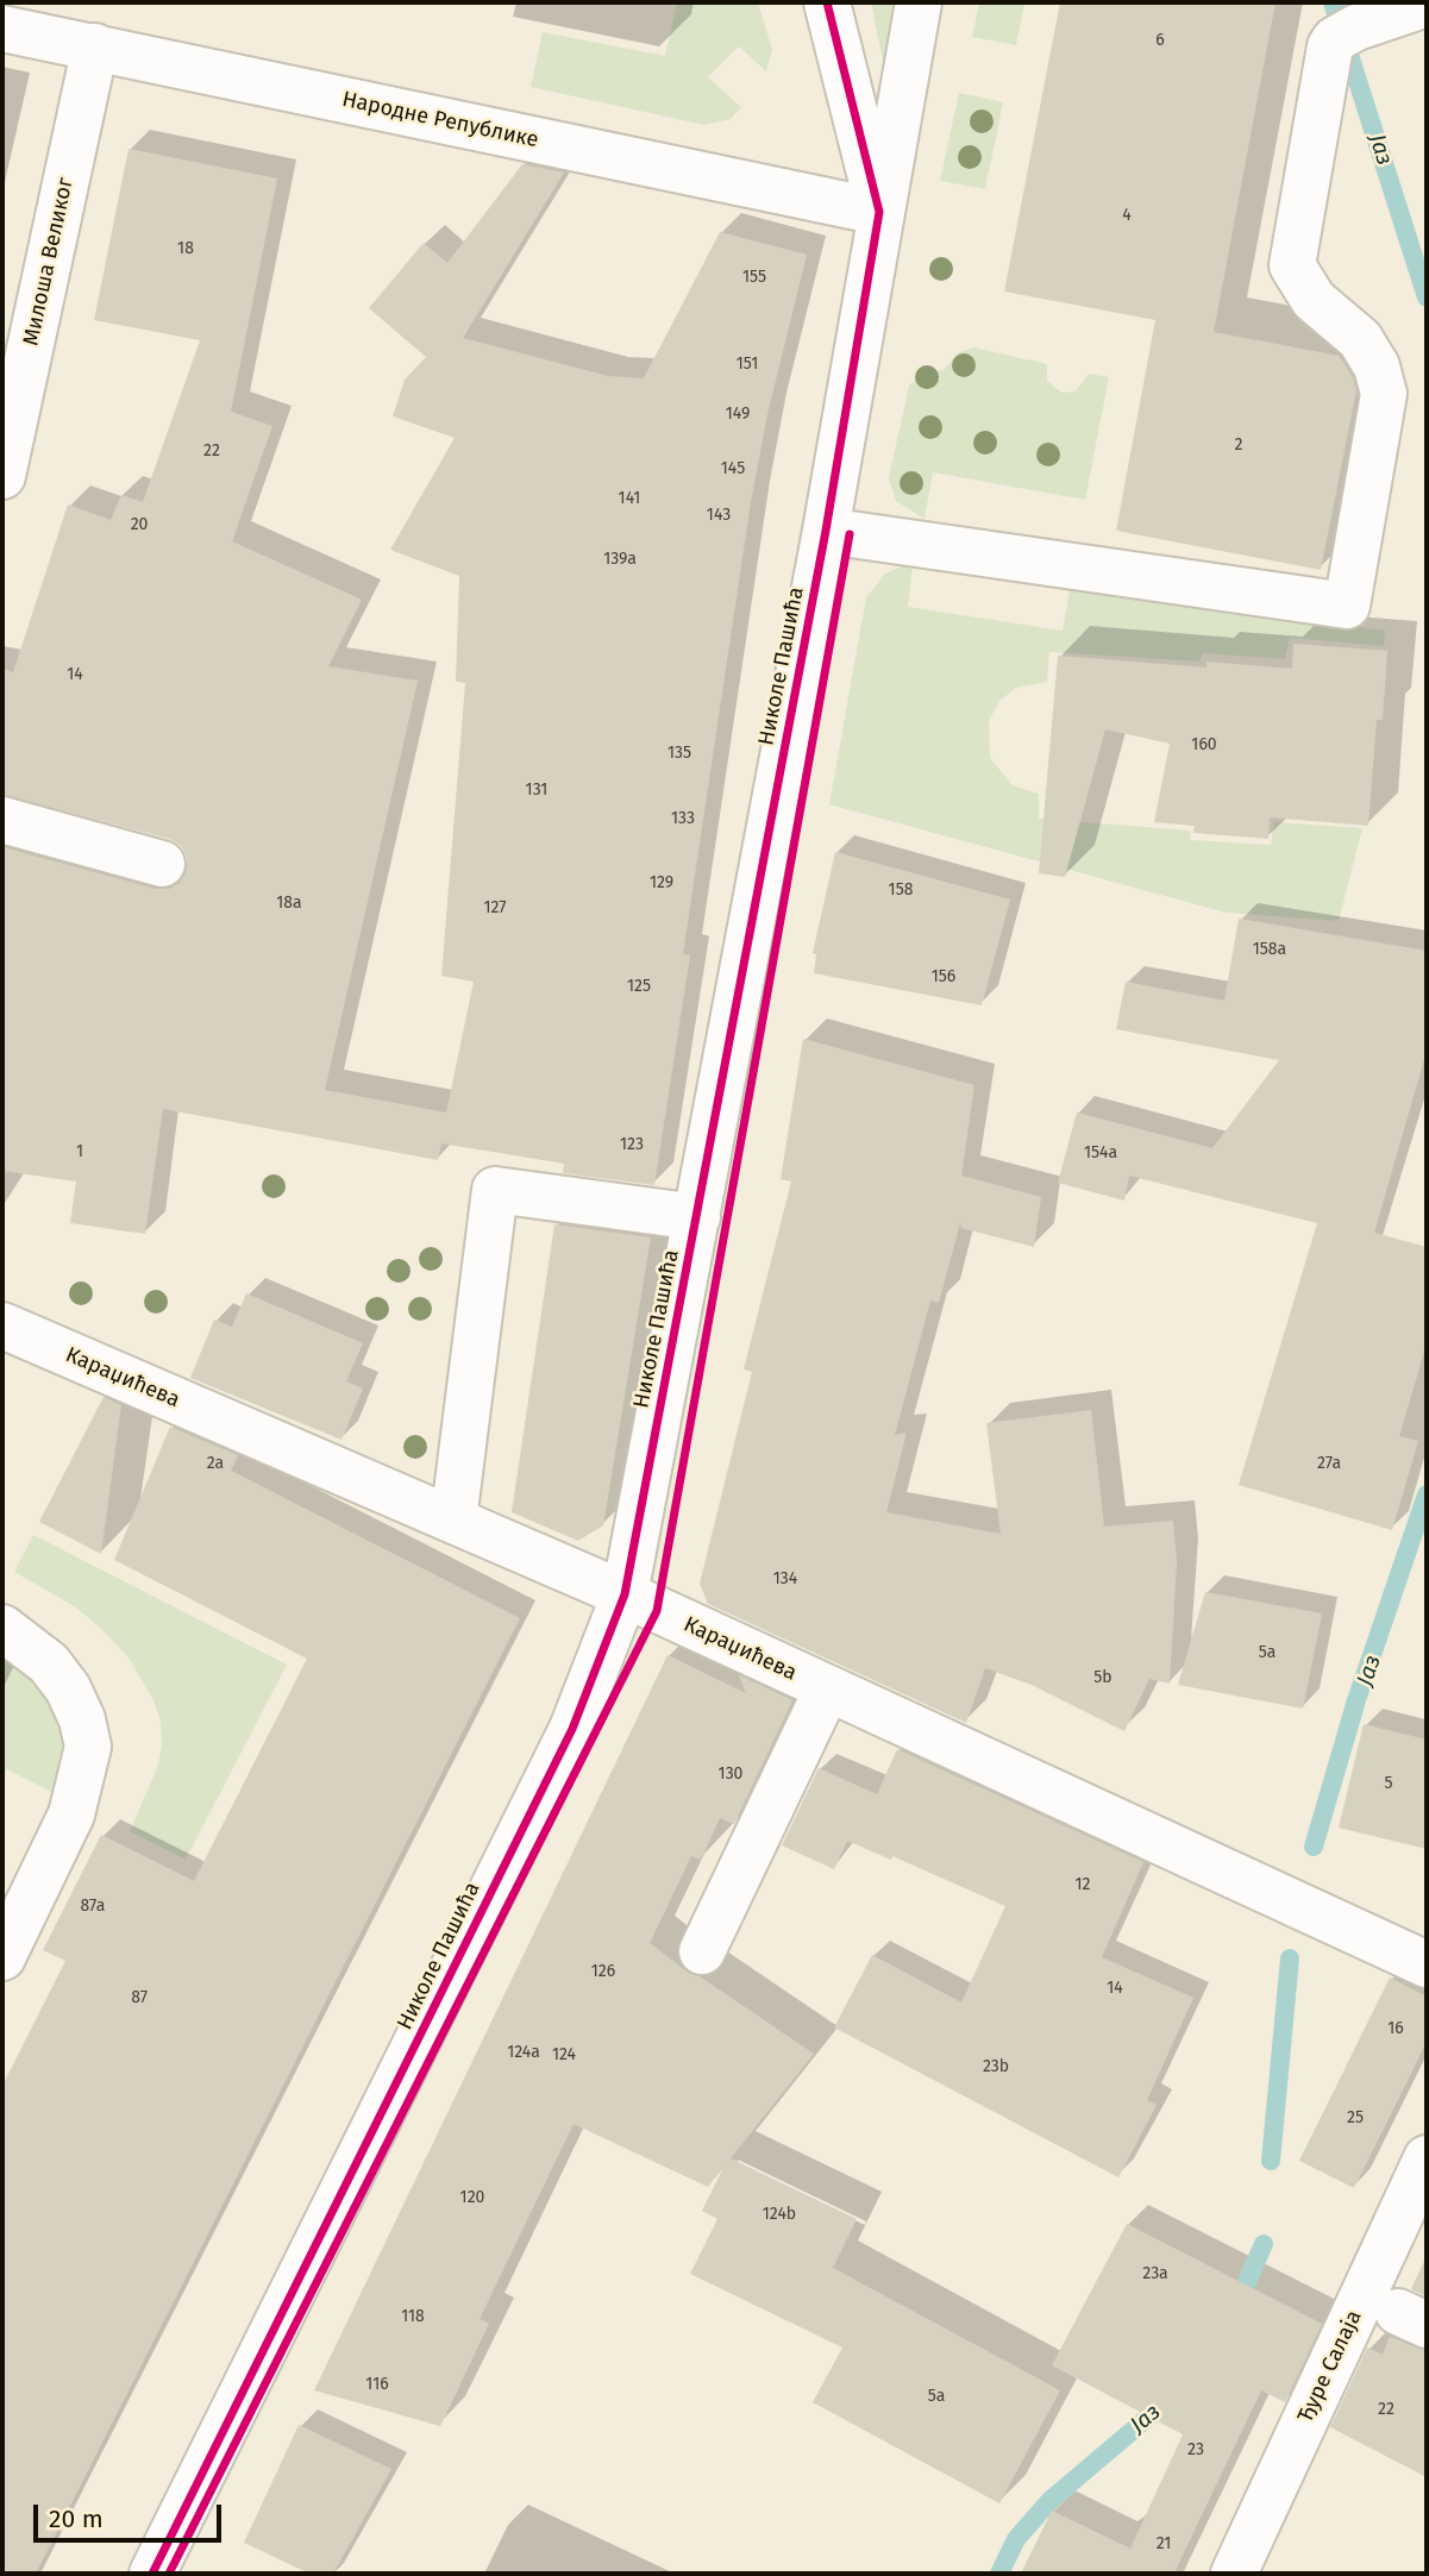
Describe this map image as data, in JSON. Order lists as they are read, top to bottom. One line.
{"streets":{"street":["Народне Републике","Милоша Великог","Николе Пашића","Караџићева","Ђуре Салаја"]},"crossings":[["Народне Републике","Милоша Великог"],["Народне Републике","Николе Пашића"],["Николе Пашића","Караџићева"]],"water":["Јаз"],"house_numbers":["6","4","18","155","151","149","2","22","145","141","143","20","139a","14","160","135","131","133","129","158","18a","127","158a","156","125","123","1","154a","2a","27a","134","5a","5b","130","5","12","87a","126","14","87","16","124a","124","23b","25","120","124b","23a","118","116","5a","22","23","21"],"scale_bar":"20 m"}
